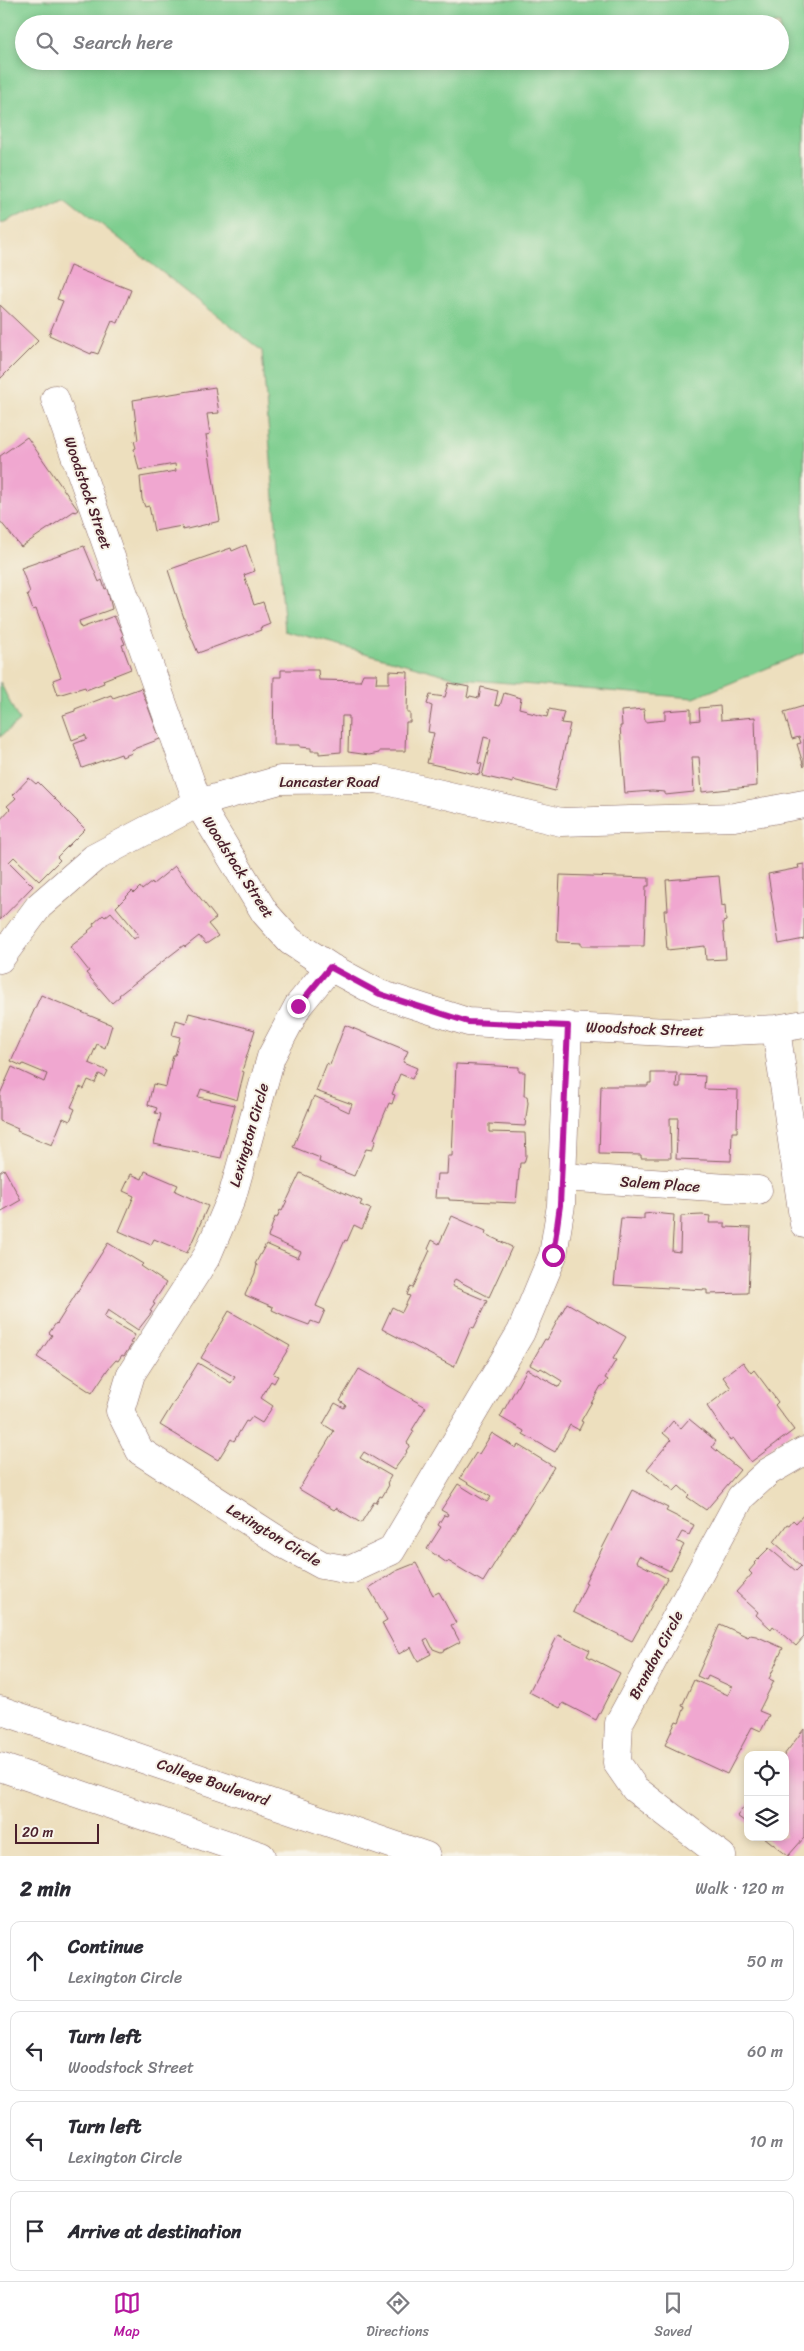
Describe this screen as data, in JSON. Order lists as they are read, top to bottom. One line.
{"streets":{"street":["Woodstock Street","Lancaster Road","Lexington Circle","Salem Place","Brandon Circle","College Boulevard"]},"crossings":[["Woodstock Street","Lancaster Road"],["Woodstock Street","Lexington Circle"],["Lexington Circle","Salem Place"]],"scale_bar":"20 m","page":{"search":"Search here","scale":"20 m","heading":["2 min","Walk · 120 m"],"list":[["Continue","Lexington Circle","50 m"],["Turn left","Woodstock Street","60 m"],["Turn left","Lexington Circle","10 m"],"Arrive at destination"],"nav":["Map","Directions","Saved"]}}
